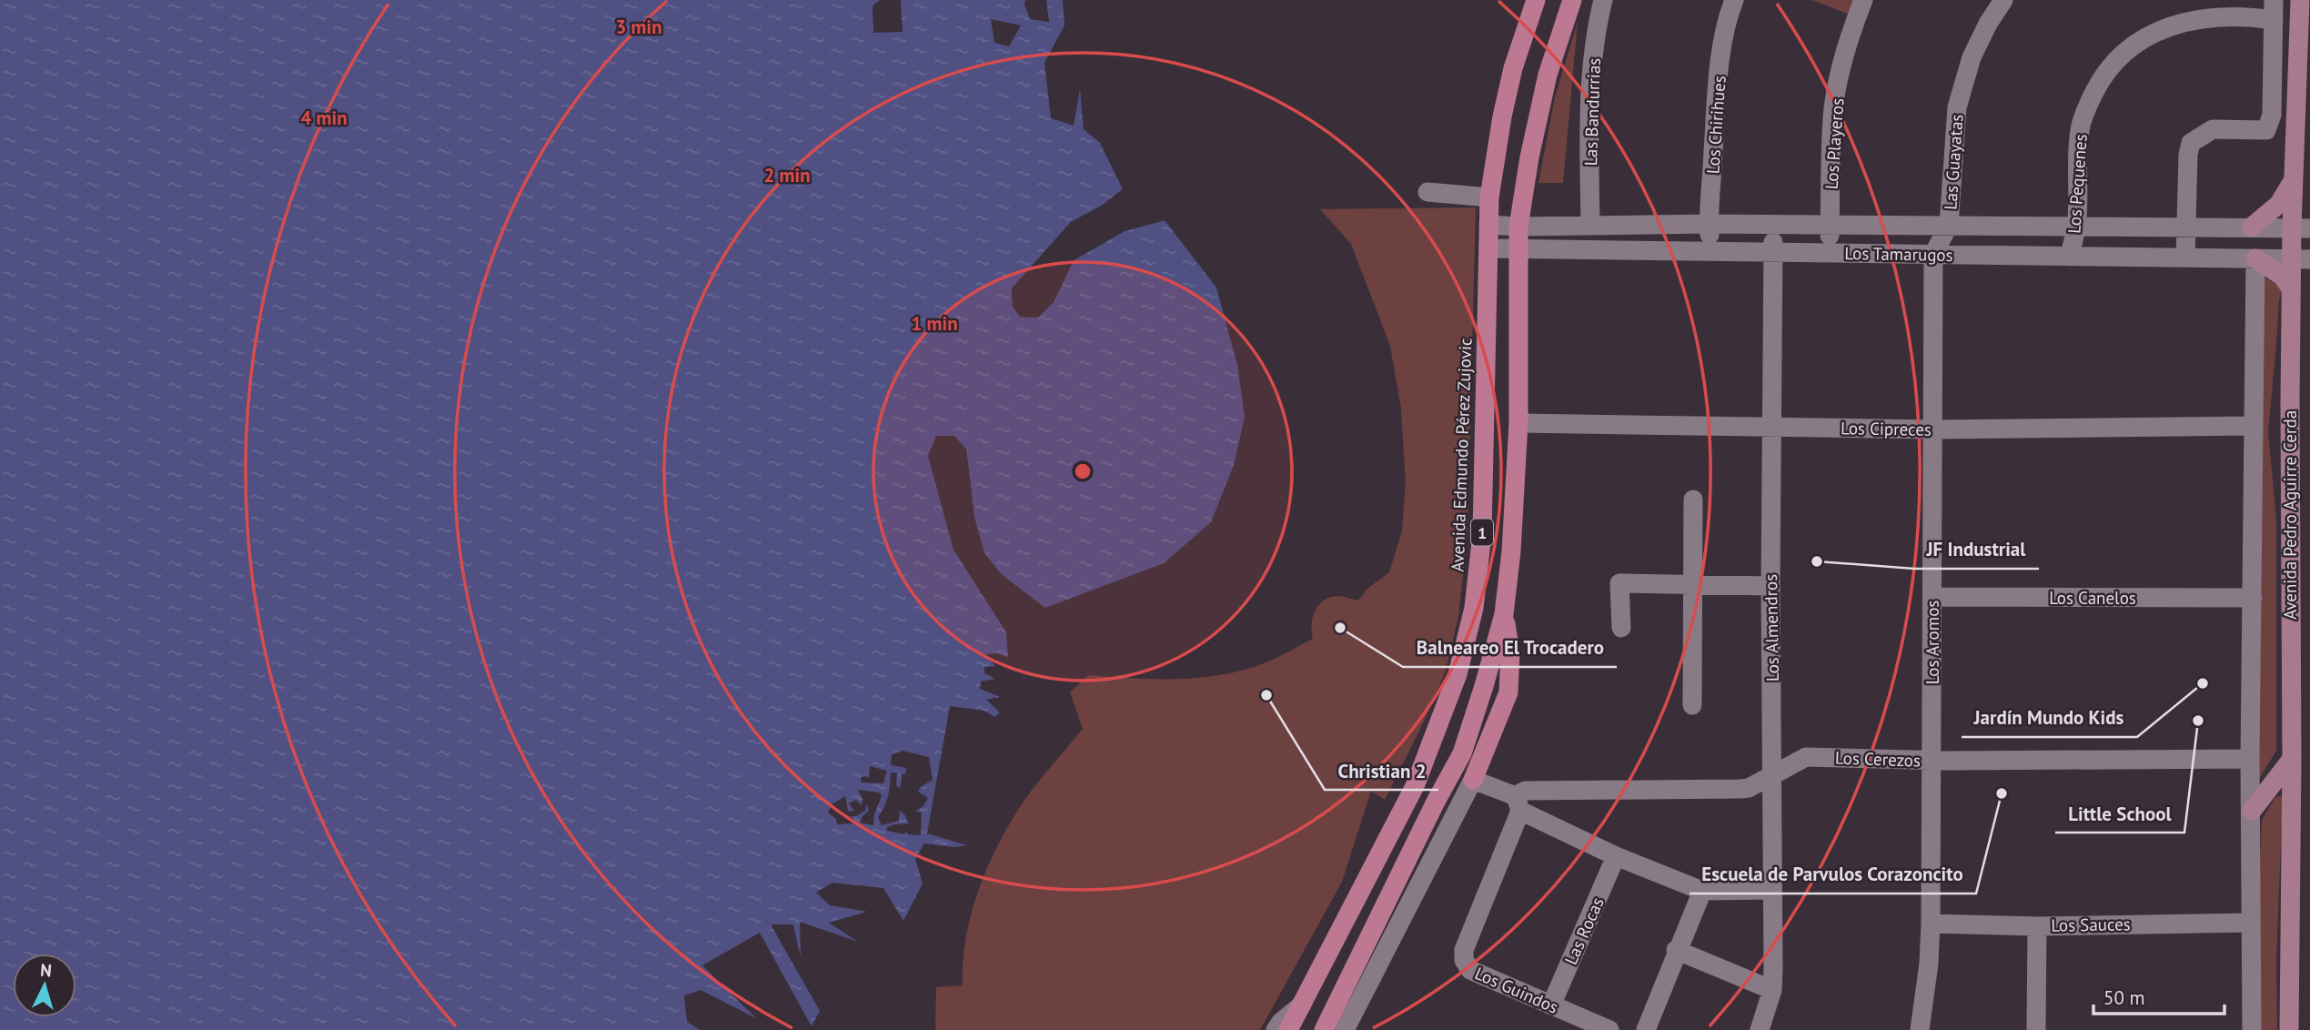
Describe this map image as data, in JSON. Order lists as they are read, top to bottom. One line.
{"streets":{"highway":["Avenida Edmundo Pérez Zujovic","1"],"main road":["Avenida Pedro Aguirre Cerda"],"street":["Las Bandurrias","Los Chirihues","Los Playeros","Las Guayatas","Los Pequenes","Los Tamarugos","Los Cipreces","Los Canelos","Los Almendros","Los Aromos","Los Cerezos","Los Sauces","Las Rocas","Los Guindos"]},"crossings":[["Las Bandurrias","Los Tamarugos"],["Los Chirihues","Los Tamarugos"],["Los Playeros","Los Tamarugos"],["Las Guayatas","Los Tamarugos"],["Las Guayatas","Los Aromos"],["Los Pequenes","Los Tamarugos"],["Los Tamarugos","Avenida Edmundo Pérez Zujovic"],["Los Tamarugos","Avenida Pedro Aguirre Cerda"],["Los Tamarugos","1"],["Los Tamarugos","Los Almendros"],["Los Tamarugos","Los Aromos"],["Los Cipreces","Avenida Pedro Aguirre Cerda"],["Los Cipreces","1"],["Los Cipreces","Los Almendros"],["Los Cipreces","Los Aromos"],["Avenida Pedro Aguirre Cerda","Los Canelos"],["Avenida Pedro Aguirre Cerda","Los Cerezos"],["Avenida Pedro Aguirre Cerda","Los Sauces"],["Los Canelos","Los Aromos"],["Los Almendros","Los Cerezos"],["Los Aromos","Los Cerezos"],["Los Aromos","Los Sauces"],["Los Cerezos","Los Guindos"],["Las Rocas","Los Guindos"]],"places":["JF Industrial","Balneareo El Trocadero","Jardín Mundo Kids","Christian 2","Little School","Escuela de Parvulos Corazoncito"],"scale_bar":"50 m","north":"top","rings":["3 min","4 min","2 min","1 min"]}
